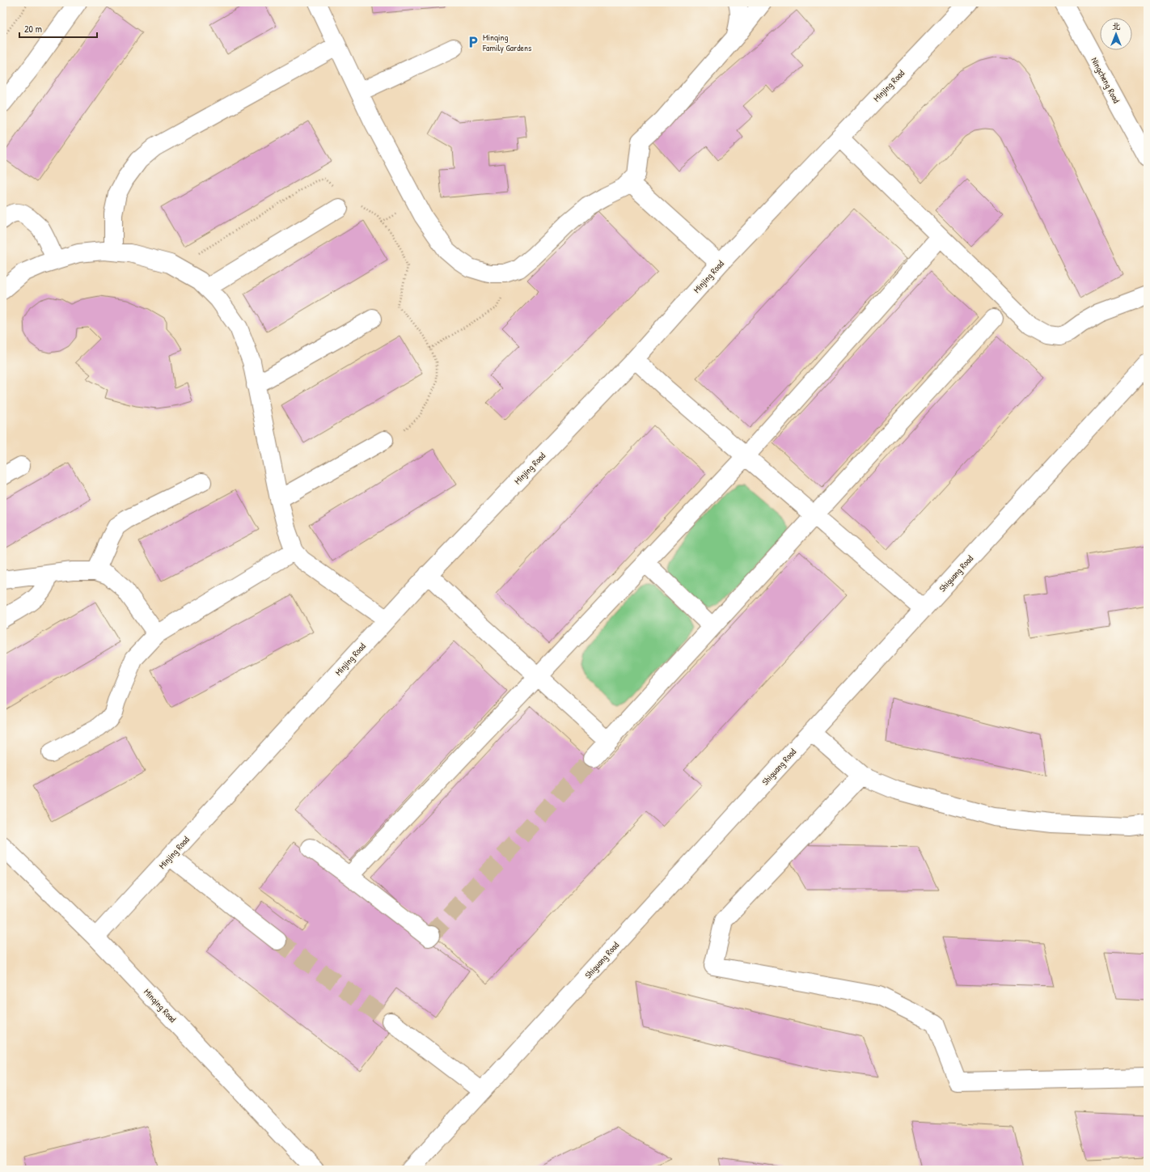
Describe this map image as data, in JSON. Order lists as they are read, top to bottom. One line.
{"streets":{"street":["Ningcheng Road","Minjing Road","Shiguang Road","Minqing Road"]},"crossings":[["Minjing Road","Minqing Road"]],"places":{"parking":["Minqing Family Gardens"]},"scale_bar":"20 m","north":"top"}
